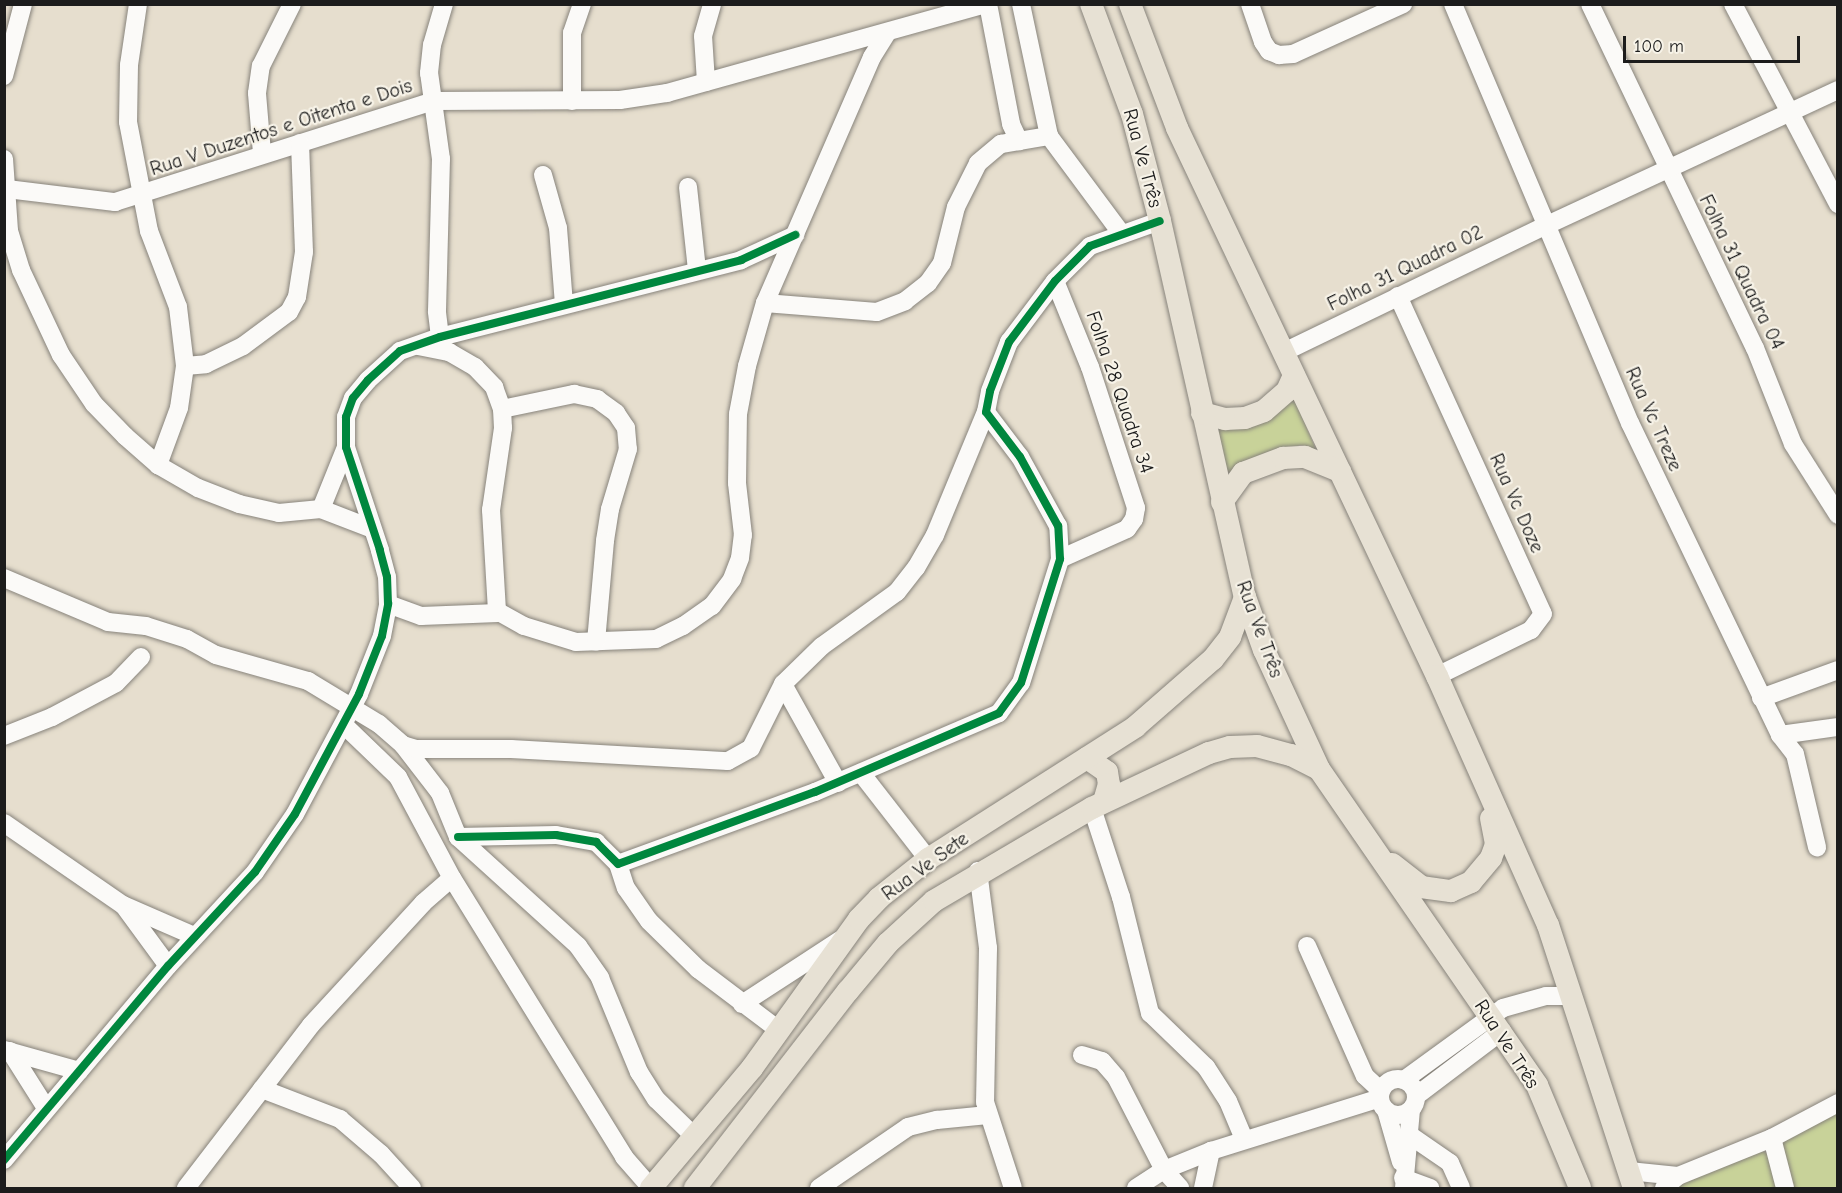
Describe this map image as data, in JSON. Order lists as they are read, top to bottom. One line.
{"streets":{"main road":["Rua Ve Três","Rua Ve Sete"],"street":["Rua V Duzentos e Oitenta e Dois","Folha 31 Quadra 02","Folha 31 Quadra 04","Folha 28 Quadra 34","Rua Vc Treze","Rua Vc Doze"]},"crossings":[["Rua Ve Três","Folha 31 Quadra 02"],["Rua Ve Três","Rua Vc Doze"],["Rua Ve Três","Rua Ve Sete"],["Folha 31 Quadra 02","Folha 31 Quadra 04"],["Folha 31 Quadra 02","Rua Vc Treze"],["Folha 31 Quadra 02","Rua Vc Doze"]],"scale_bar":"100 m"}
